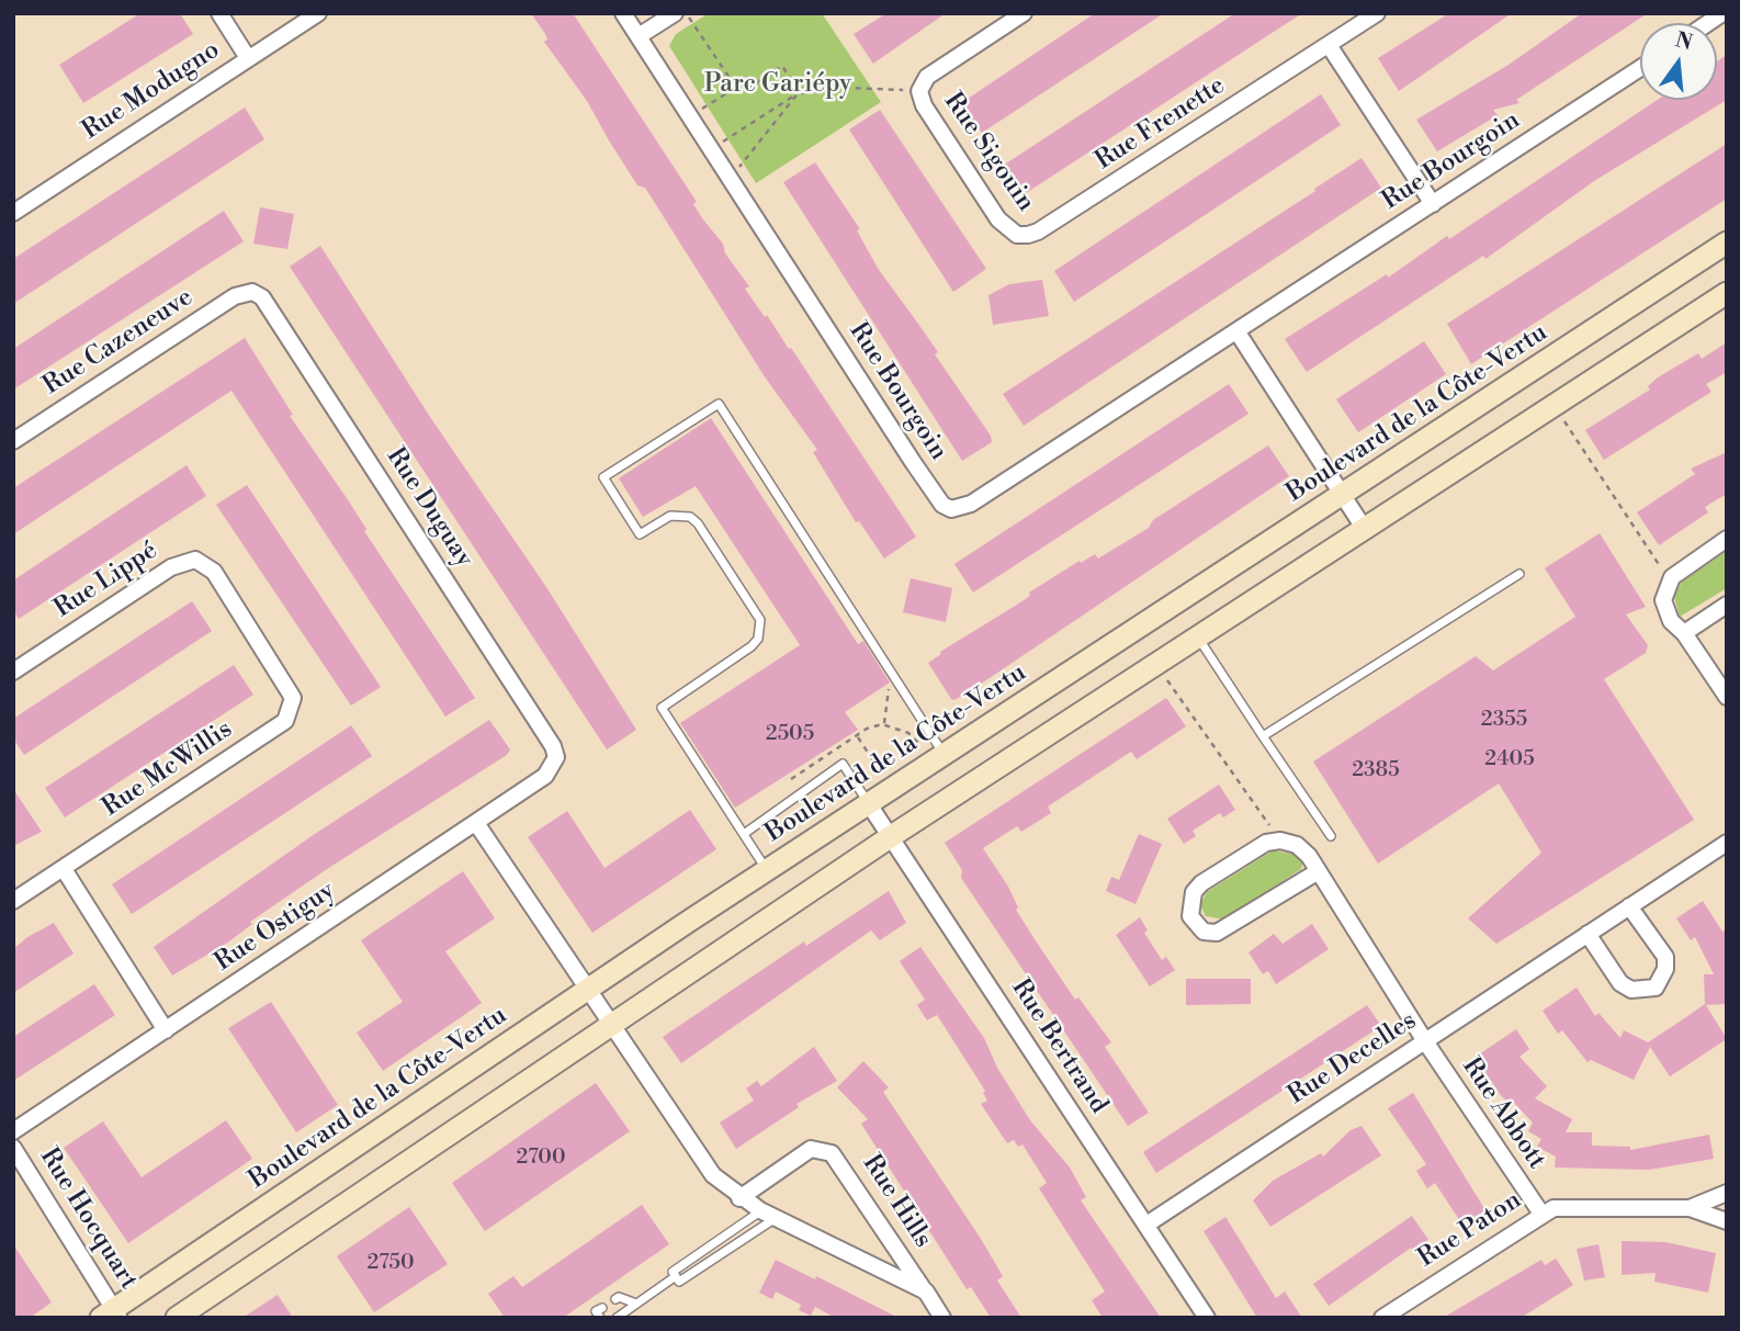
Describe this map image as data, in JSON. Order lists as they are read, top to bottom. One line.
{"streets":{"main road":["Boulevard de la Côte-Vertu"],"street":["Rue Modugno","Rue Frenette","Rue Sigouin","Rue Bourgoin","Rue Cazeneuve","Rue Duguay","Rue Lippé","Rue McWillis","Rue Ostiguy","Rue Bertrand","Rue Decelles","Rue Abbott","Rue Hills","Rue Hocquart","Rue Paton"]},"crossings":[["Rue Frenette","Rue Sigouin"],["Rue Cazeneuve","Rue Duguay"],["Boulevard de la Côte-Vertu","Rue Bertrand"],["Boulevard de la Côte-Vertu","Rue Hills"],["Boulevard de la Côte-Vertu","Rue Hocquart"],["Rue Duguay","Rue Ostiguy"],["Rue Lippé","Rue McWillis"],["Rue Bertrand","Rue Decelles"],["Rue Decelles","Rue Abbott"],["Rue Abbott","Rue Paton"]],"parks":["Parc Gariépy"],"house_numbers":["2355","2505","2405","2385","2700","2750"],"north":"top"}
